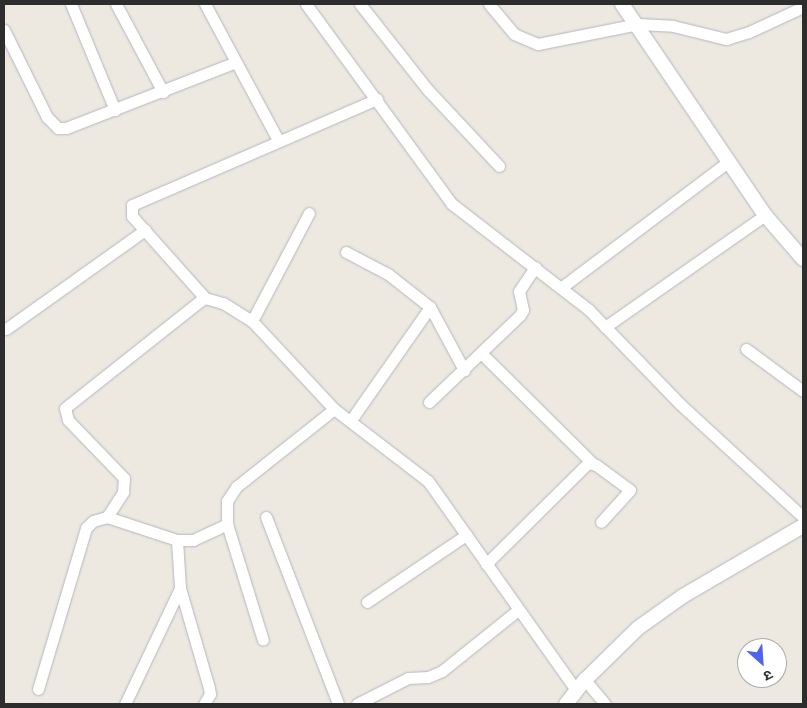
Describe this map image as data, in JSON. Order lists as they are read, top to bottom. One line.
{"north":"bottom right"}
